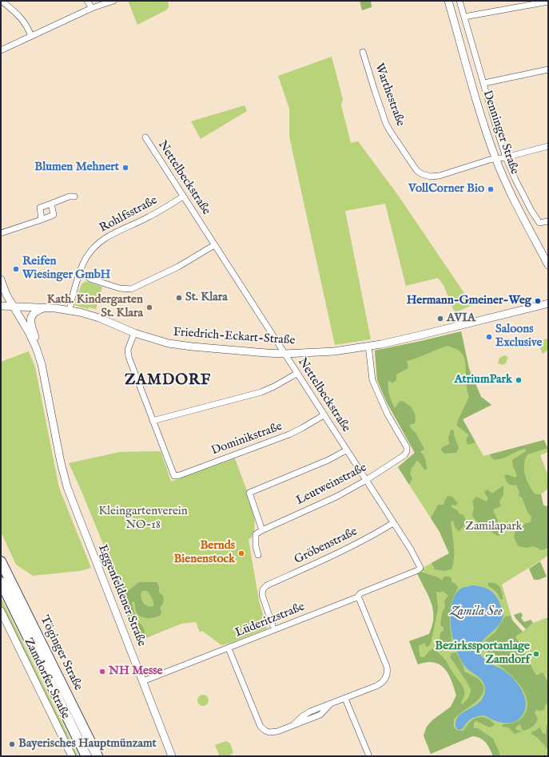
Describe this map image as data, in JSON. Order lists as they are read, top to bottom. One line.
{"streets":{"highway":["Töginger Straße"],"street":["Warthestraße","Denninger Straße","Nettelbeckstraße","Rohlfsstraße","Friedrich-Eckart-Straße","Dominikstraße","Leutweinstraße","Gröbenstraße","Eggenfeldener Straße","Lüderitzstraße","Zamdorfer Straße"]},"crossings":[["Warthestraße","Denninger Straße"],["Nettelbeckstraße","Rohlfsstraße"],["Nettelbeckstraße","Friedrich-Eckart-Straße"],["Nettelbeckstraße","Dominikstraße"],["Nettelbeckstraße","Leutweinstraße"],["Nettelbeckstraße","Gröbenstraße"],["Nettelbeckstraße","Lüderitzstraße"],["Rohlfsstraße","Friedrich-Eckart-Straße"],["Friedrich-Eckart-Straße","Leutweinstraße"],["Friedrich-Eckart-Straße","Eggenfeldener Straße"],["Eggenfeldener Straße","Lüderitzstraße"]],"districts":["ZAMDORF"],"water":["Zamila See"],"parks":["Kleingartenverein NO-18","Zamilapark"],"places":["Blumen Mehnert","VollCorner Bio","Reifen Wiesinger GmbH","St. Klara","Hermann-Gmeiner-Weg","Kath. Kindergarten St. Klara","AVIA","Saloons Exclusive","AtriumPark","Bernds Bienenstock","Bezirkssportanlage Zamdorf","NH Messe","Bayerisches Hauptmünzamt"]}
